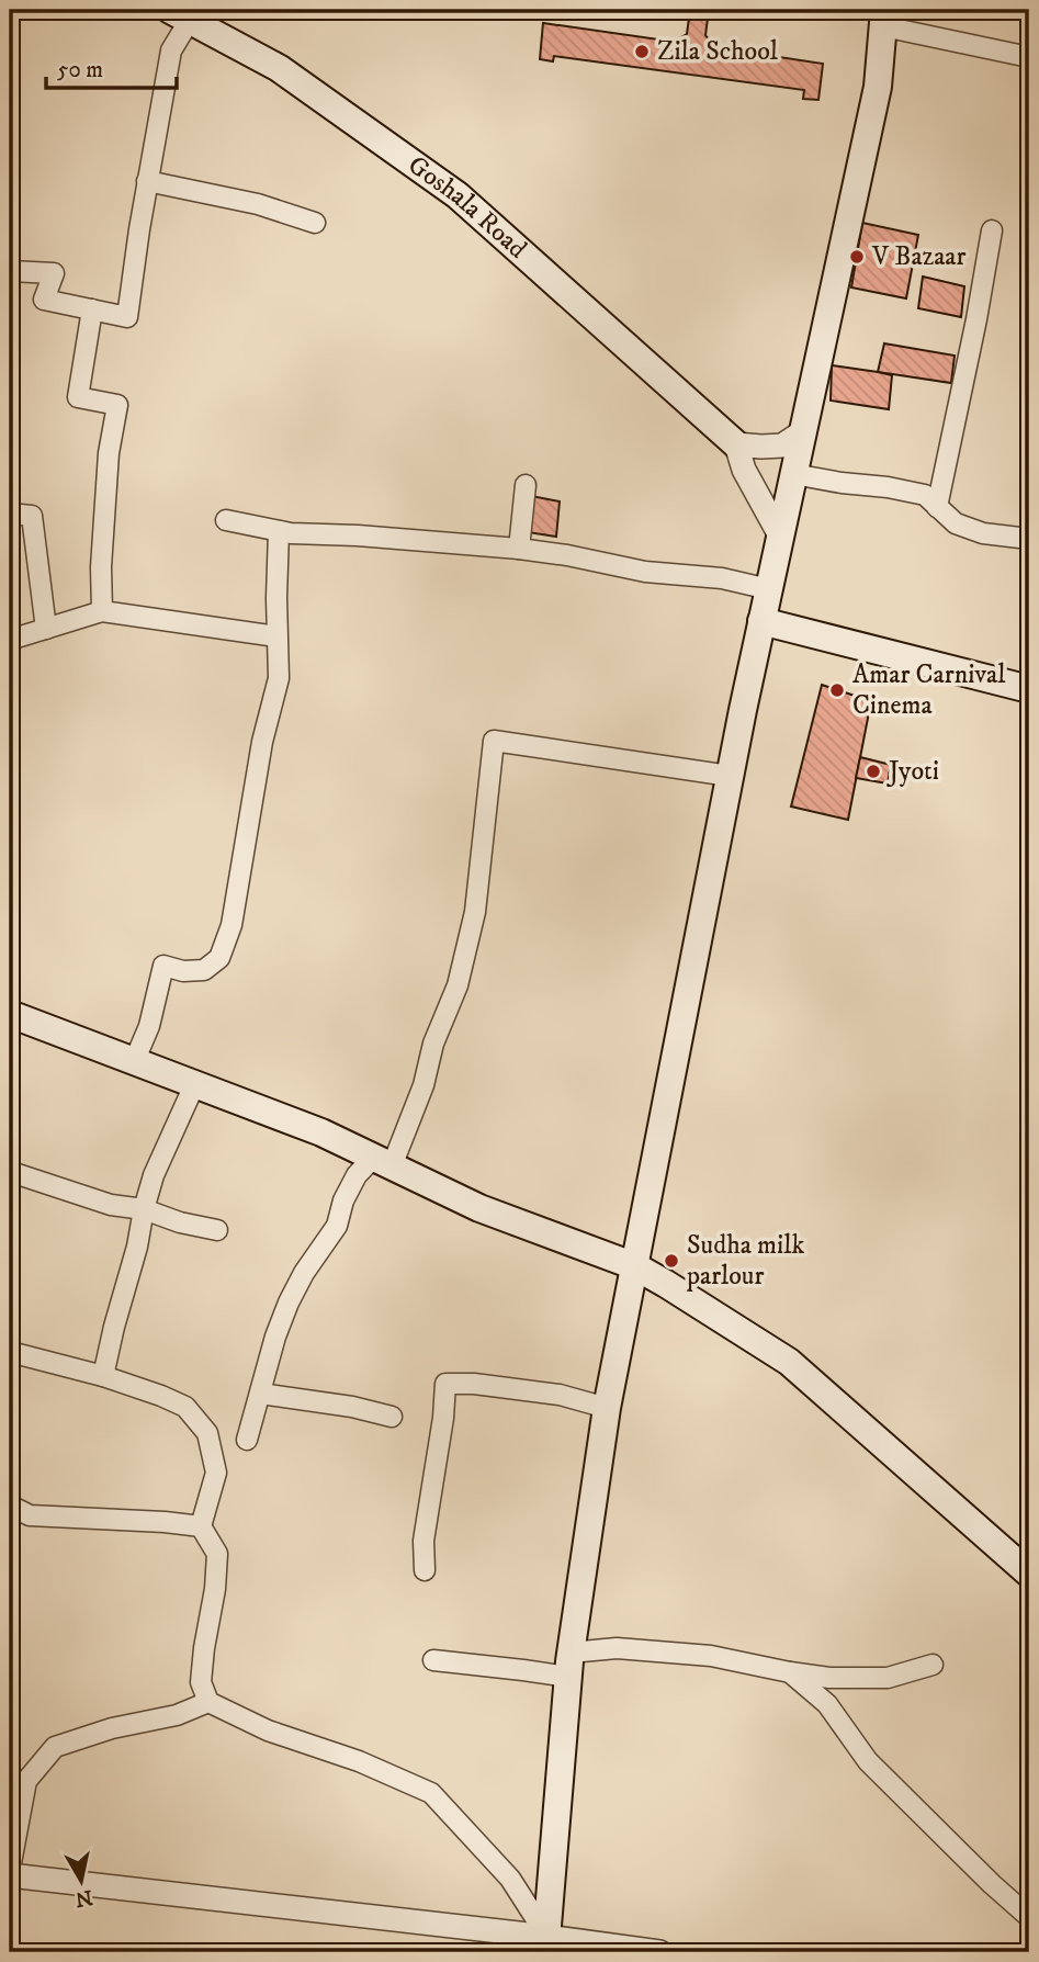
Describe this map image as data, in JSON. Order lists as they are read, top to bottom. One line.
{"streets":{"main road":["Goshala Road"]},"places":["Zila School","V Bazaar","Amar Carnival Cinema","Jyoti","Sudha milk parlour"],"scale_bar":"50 m","north":"bottom"}
